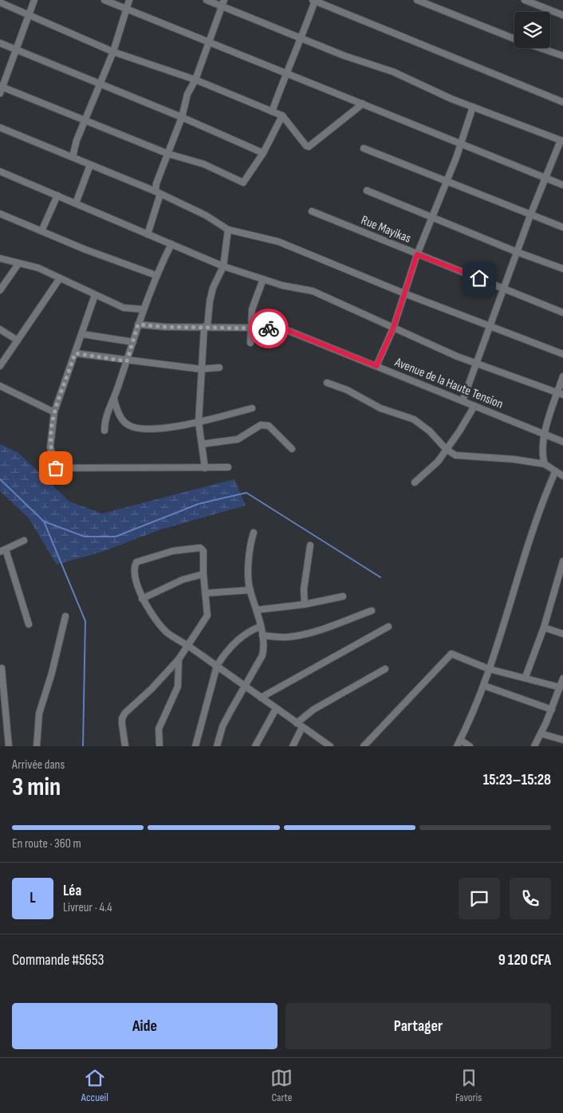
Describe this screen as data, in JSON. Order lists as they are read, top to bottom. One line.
{"streets":{"street":["Rue Mayikas","Avenue de la Haute Tension"]},"page":{"heading":["3 min","Arrivée dans","15:23–15:28"],"panel":["Léa","Livreur · 4.4","Commande #5653","9 120 CFA"],"bar":"En route · 360 m","round":"L","buttons":["Aide","Partager"],"tabs":["Accueil","Carte","Favoris"]}}
